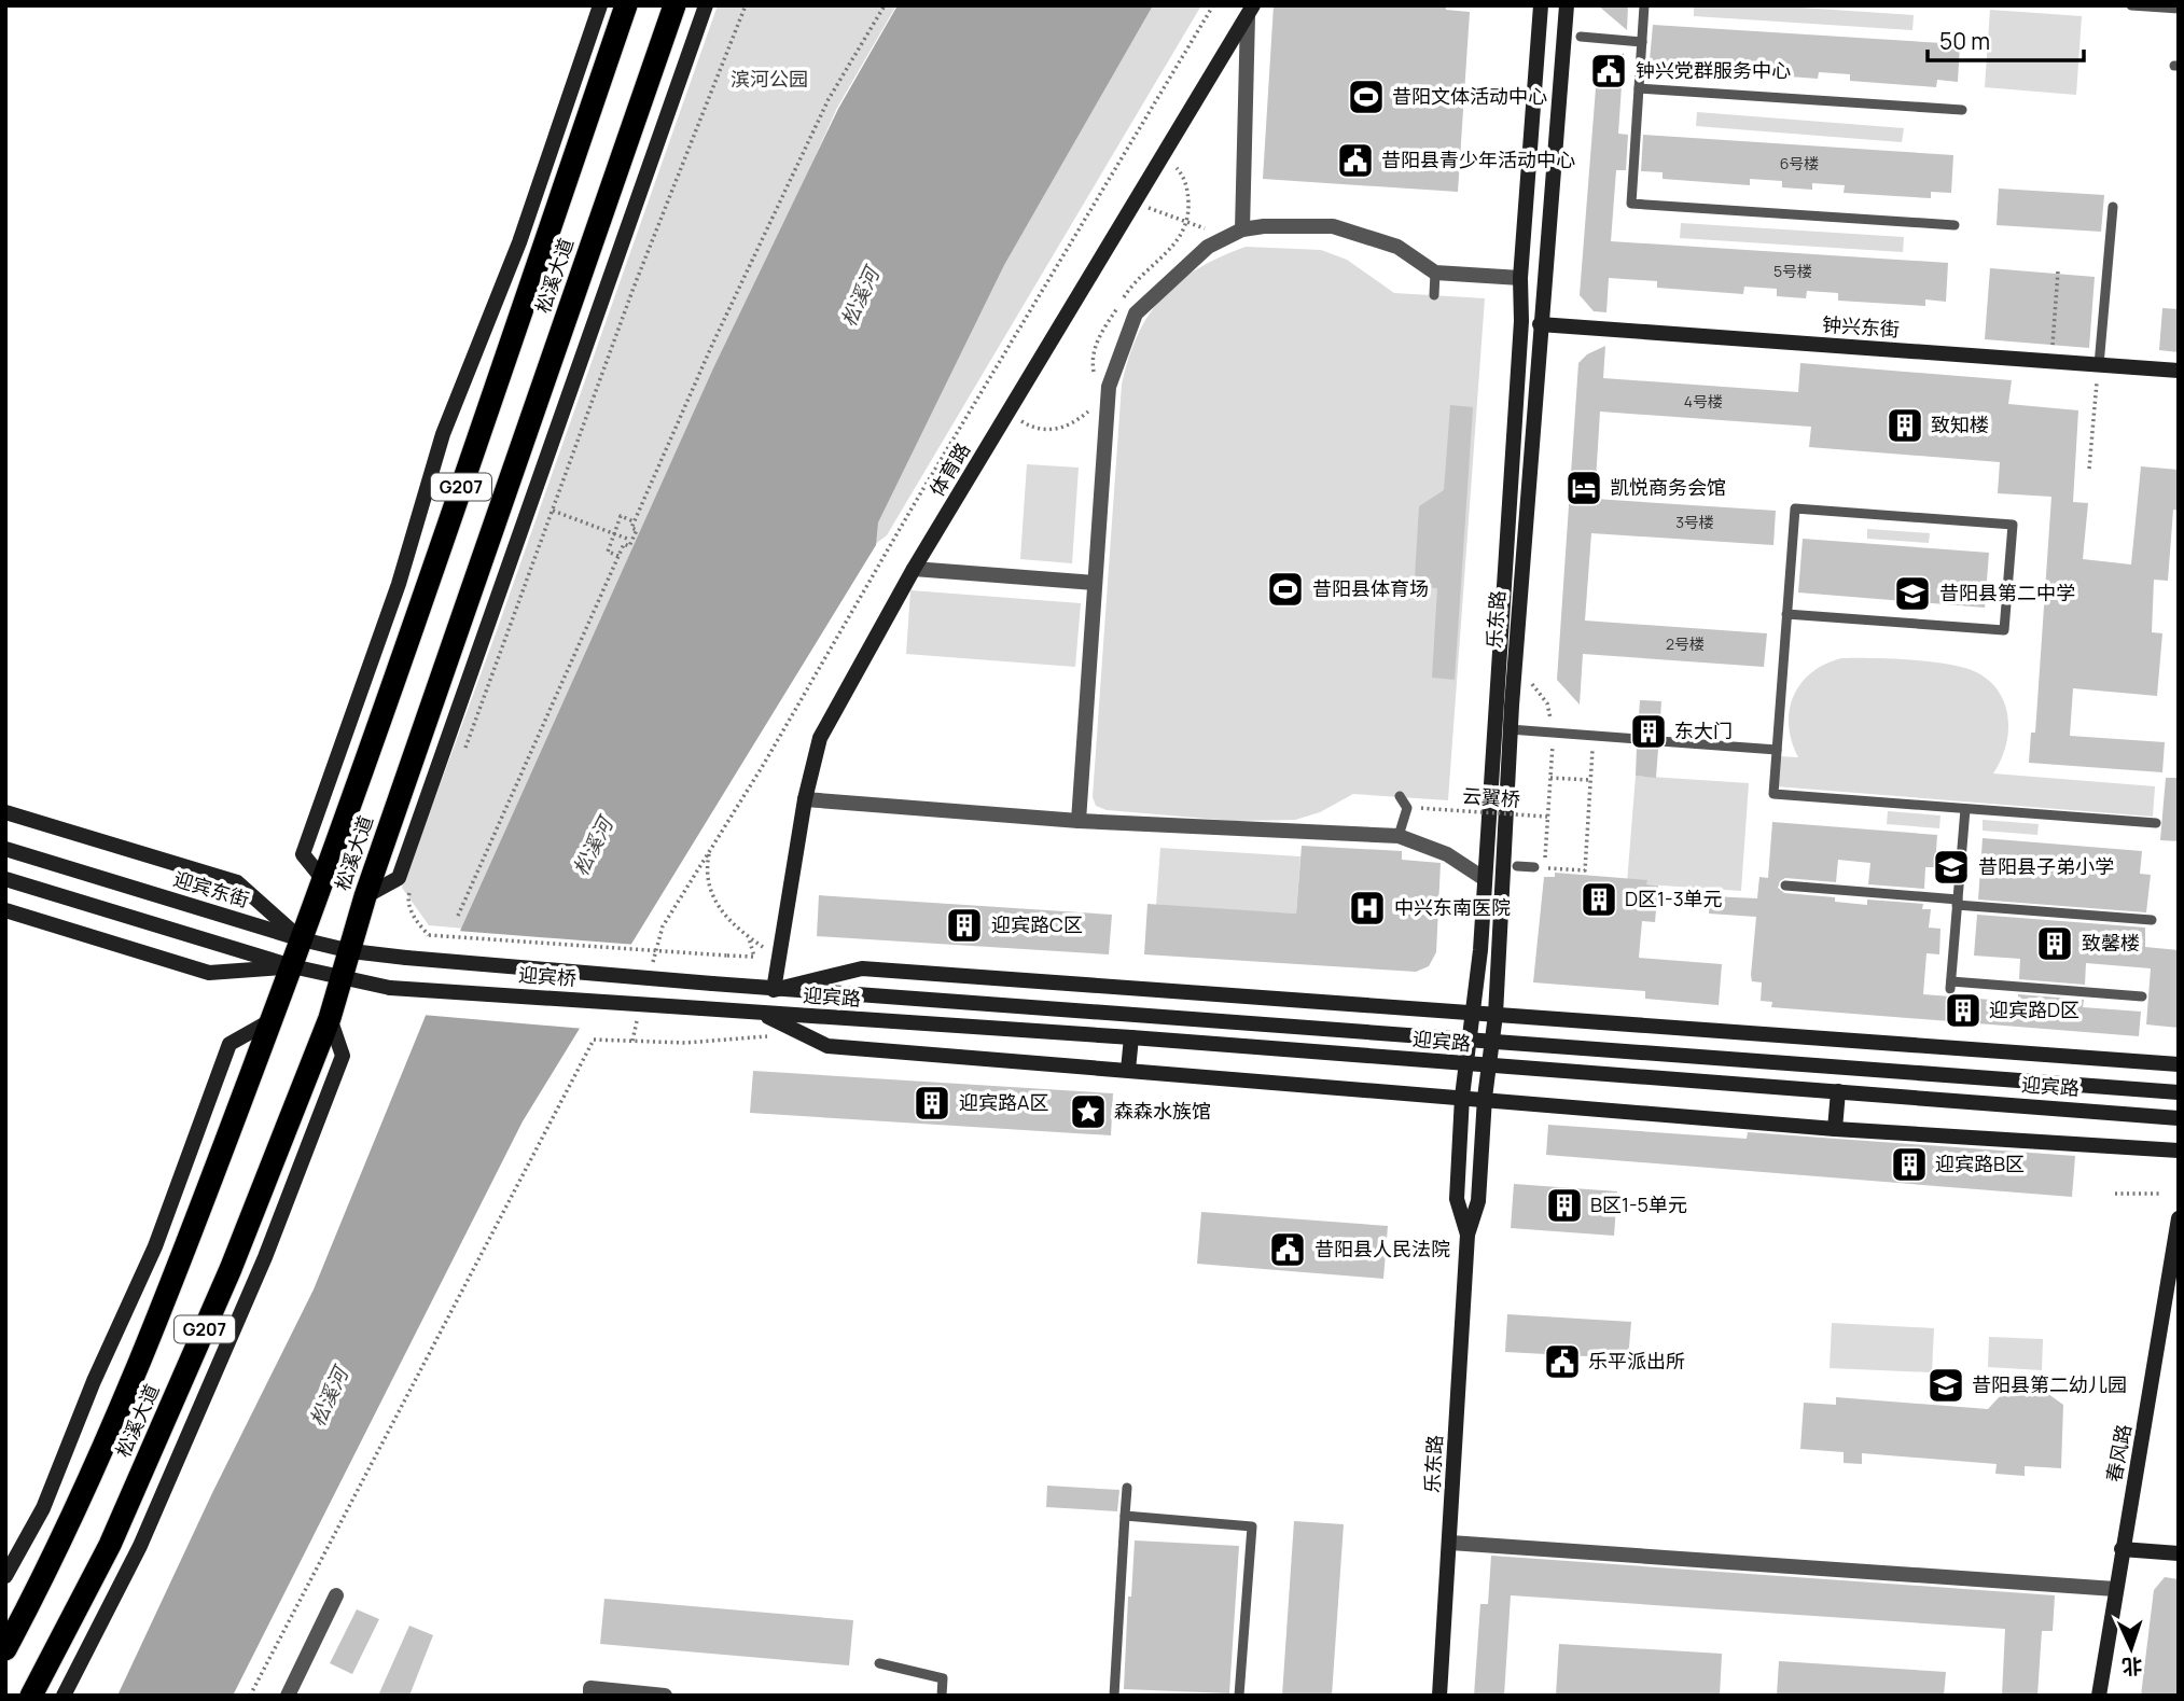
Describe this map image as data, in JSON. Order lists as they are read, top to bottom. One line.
{"streets":{"highway":["松溪大道","G207"],"main road":["钟兴东街","体育路","乐东路","迎宾东街","迎宾桥","迎宾路","春风路"],"path":["云翼桥"]},"crossings":[["松溪大道","迎宾东街"],["松溪大道","迎宾桥"],["钟兴东街","乐东路"],["体育路","迎宾路"],["乐东路","迎宾路"],["迎宾东街","迎宾桥"],["迎宾桥","迎宾路"]],"water":["松溪河"],"parks":["滨河公园"],"places":{"public building":["钟兴党群服务中心","昔阳县青少年活动中心","昔阳县人民法院","乐平派出所"],"sports":["昔阳文体活动中心","昔阳县体育场"],"building":["致知楼","东大门","D区1-3单元","迎宾路C区","致馨楼","迎宾路D区","迎宾路A区","迎宾路B区","B区1-5单元"],"hotel":["凯悦商务会馆"],"school or university":["昔阳县第二中学","昔阳县子弟小学","昔阳县第二幼儿园"],"hospital":["中兴东南医院"],"place":["森森水族馆"]},"house_numbers":["6号楼","5号楼","4号楼","3号楼","2号楼"],"scale_bar":"50 m","north":"bottom"}
